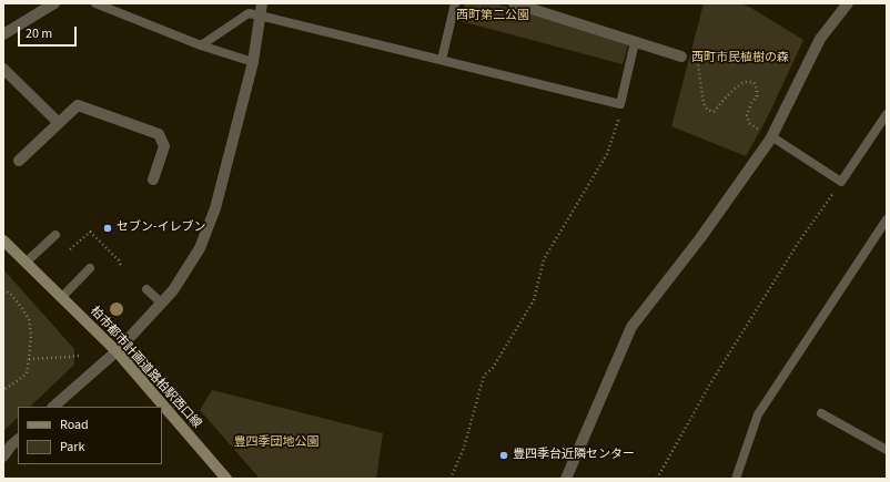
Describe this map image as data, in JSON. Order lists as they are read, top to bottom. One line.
{"streets":{"street":["柏市都市計画道路柏駅西口線"]},"parks":["西町第二公園","西町市民植樹の森","豊四季団地公園"],"places":["セブン-イレブン","豊四季台近隣センター"],"legend":["Road","Park"],"scale_bar":"20 m"}
